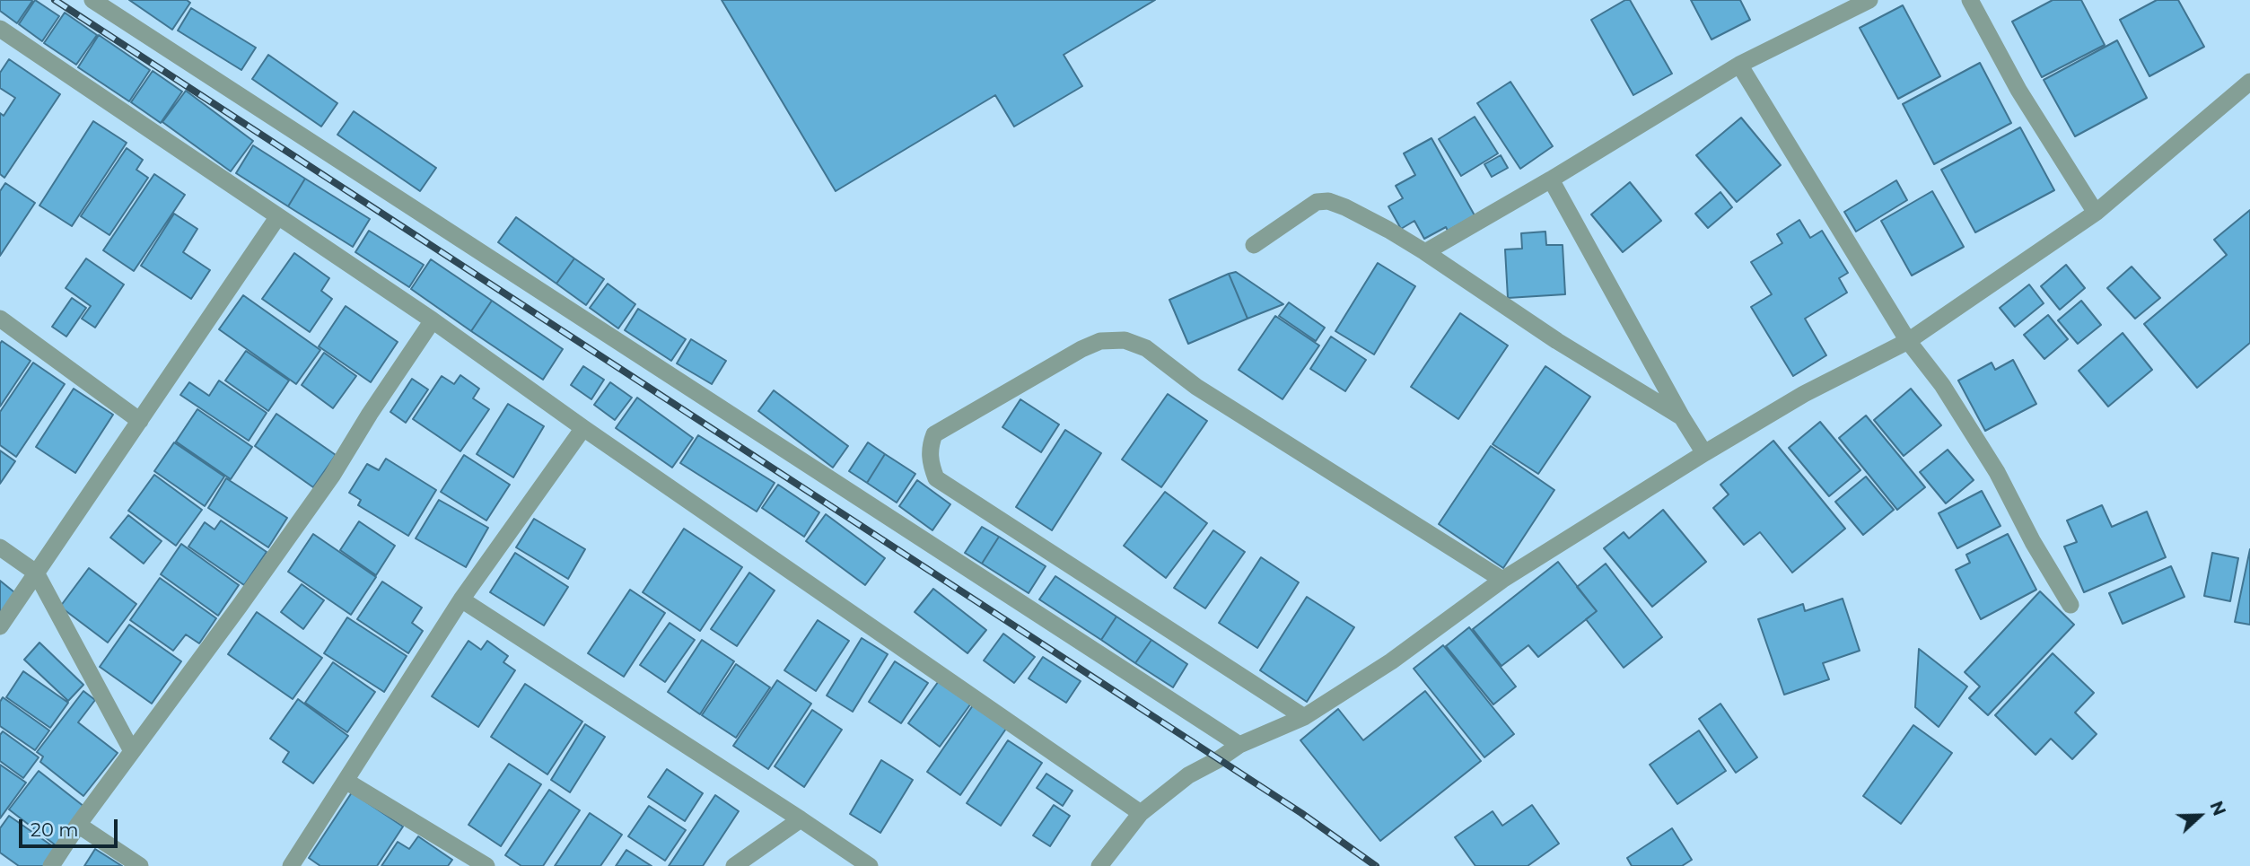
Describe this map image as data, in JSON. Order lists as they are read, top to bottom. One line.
{"scale_bar":"20 m","north":"right"}
